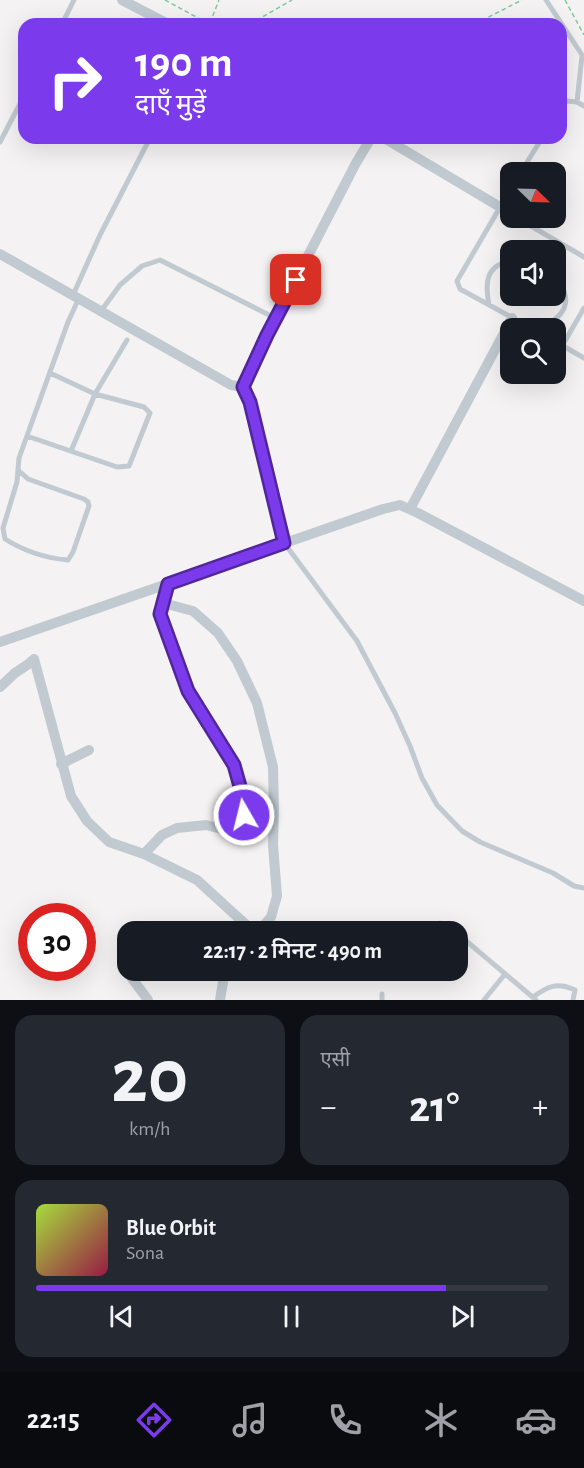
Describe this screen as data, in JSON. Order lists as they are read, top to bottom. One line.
{"north":"bottom right","page":{"turn":["190 m","दाएँ मुड़ें"],"limit":"30","trip":"22:17 · 2 मिनट · 490 m","tile":[["20","km/h"],"एसी"],"heat":["−","21°","+"],"song":["Blue Orbit","Sona"],"tabs":"22:15"}}
